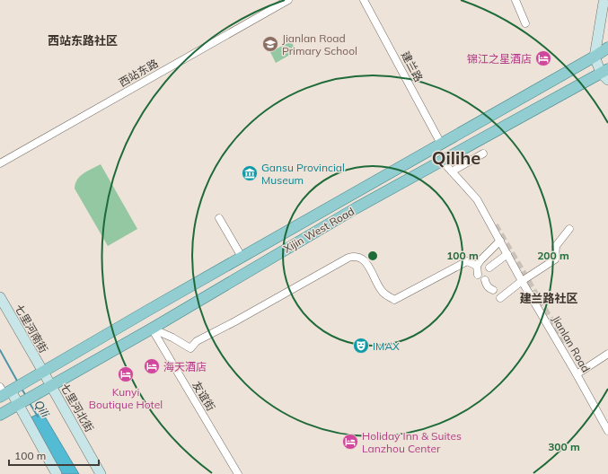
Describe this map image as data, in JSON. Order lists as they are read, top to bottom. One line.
{"streets":{"main road":["Xijin West Road"],"street":["建兰路","西站东路","七里河南街","Jianlan Road","友谊街","七里河北街"]},"crossings":[["建兰路","Xijin West Road"],["Xijin West Road","七里河南街"],["Xijin West Road","Jianlan Road"],["Xijin West Road","友谊街"],["Xijin West Road","七里河北街"],["七里河南街","七里河北街"]],"districts":["西站东路社区","Qilihe","建兰路社区"],"water":["Qili"],"places":{"school or university":["Jianlan Road Primary School"],"hotel":["锦江之星酒店","海天酒店","Kunyi Boutique Hotel","Holiday Inn & Suites Lanzhou Center"],"museum":["Gansu Provincial Museum"],"theatre":["IMAX"]},"scale_bar":"100 m","rings":["100 m","200 m","300 m"]}
